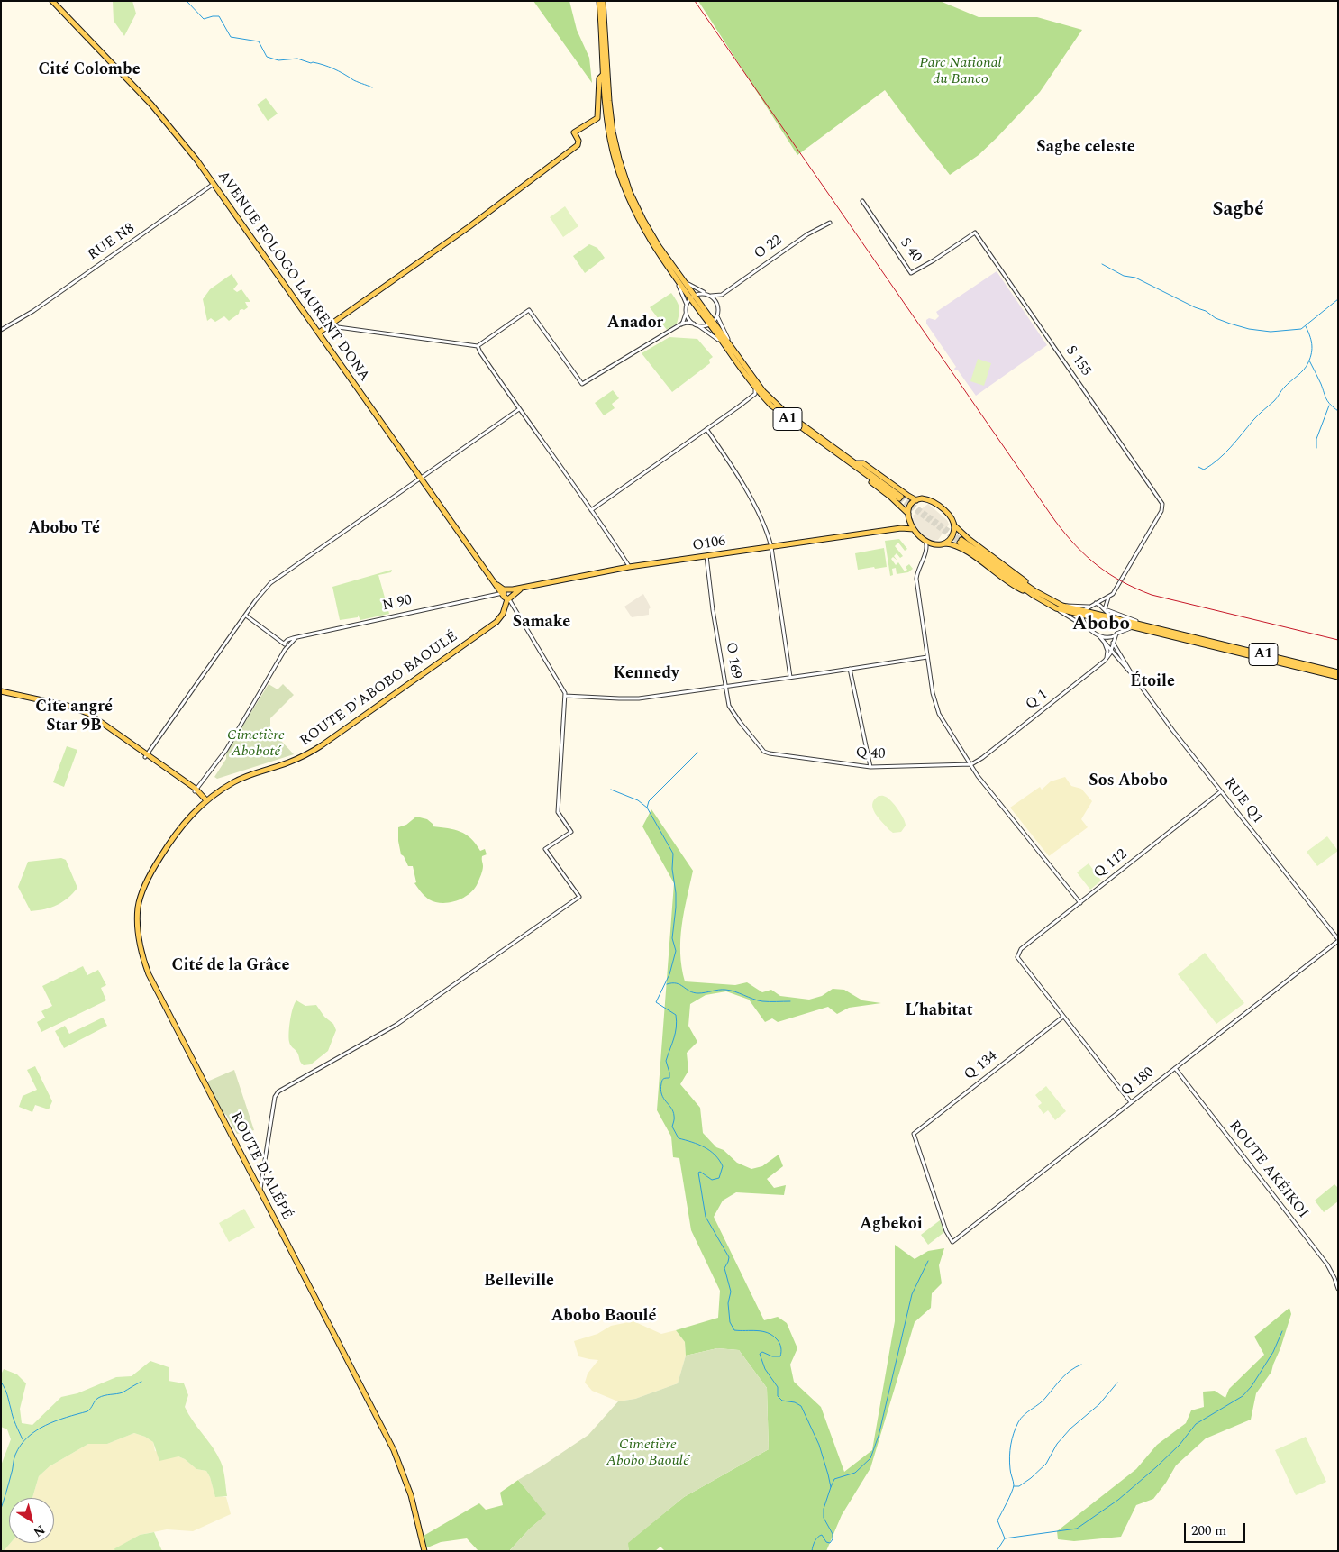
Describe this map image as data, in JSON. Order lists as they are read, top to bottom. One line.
{"streets":{"main road":["AVENUE FOLOGO LAURENT DONA","A1","O106","ROUTE D'ABOBO BAOULÉ","ROUTE D'ALÉPÉ"],"street":["RUE N8","O 22","S 40","S 155","N 90","O 169","Q 1","Q 40","RUE Q1","Q 112","Q 134","Q 180","ROUTE AKÉIKOI"]},"crossings":[["RUE N8","AVENUE FOLOGO LAURENT DONA"],["S 40","S 155"],["AVENUE FOLOGO LAURENT DONA","O106"],["AVENUE FOLOGO LAURENT DONA","N 90"],["AVENUE FOLOGO LAURENT DONA","ROUTE D'ABOBO BAOULÉ"],["A1","Q 1"],["A1","RUE Q1"],["O106","N 90"],["O106","O 169"],["O106","ROUTE D'ABOBO BAOULÉ"],["N 90","ROUTE D'ABOBO BAOULÉ"],["O 169","Q 40"],["ROUTE D'ABOBO BAOULÉ","ROUTE D'ALÉPÉ"],["Q 1","Q 40"],["Q 1","RUE Q1"],["RUE Q1","Q 112"],["RUE Q1","Q 180"],["Q 112","Q 134"],["Q 134","Q 180"],["Q 180","ROUTE AKÉIKOI"]],"districts":["Cité Colombe","Sagbe celeste","Sagbé","Anador","Abobo Té","Samake","Abobo","Kennedy","Étoile","Cite angré Star 9B","Sos Abobo","Cité de la Grâce","L’habitat","Agbekoi","Belleville","Abobo Baoulé"],"parks":["Parc National du Banco","Cimetière Aboboté","Cimetière Abobo Baoulé"],"scale_bar":"200 m","north":"bottom right"}
